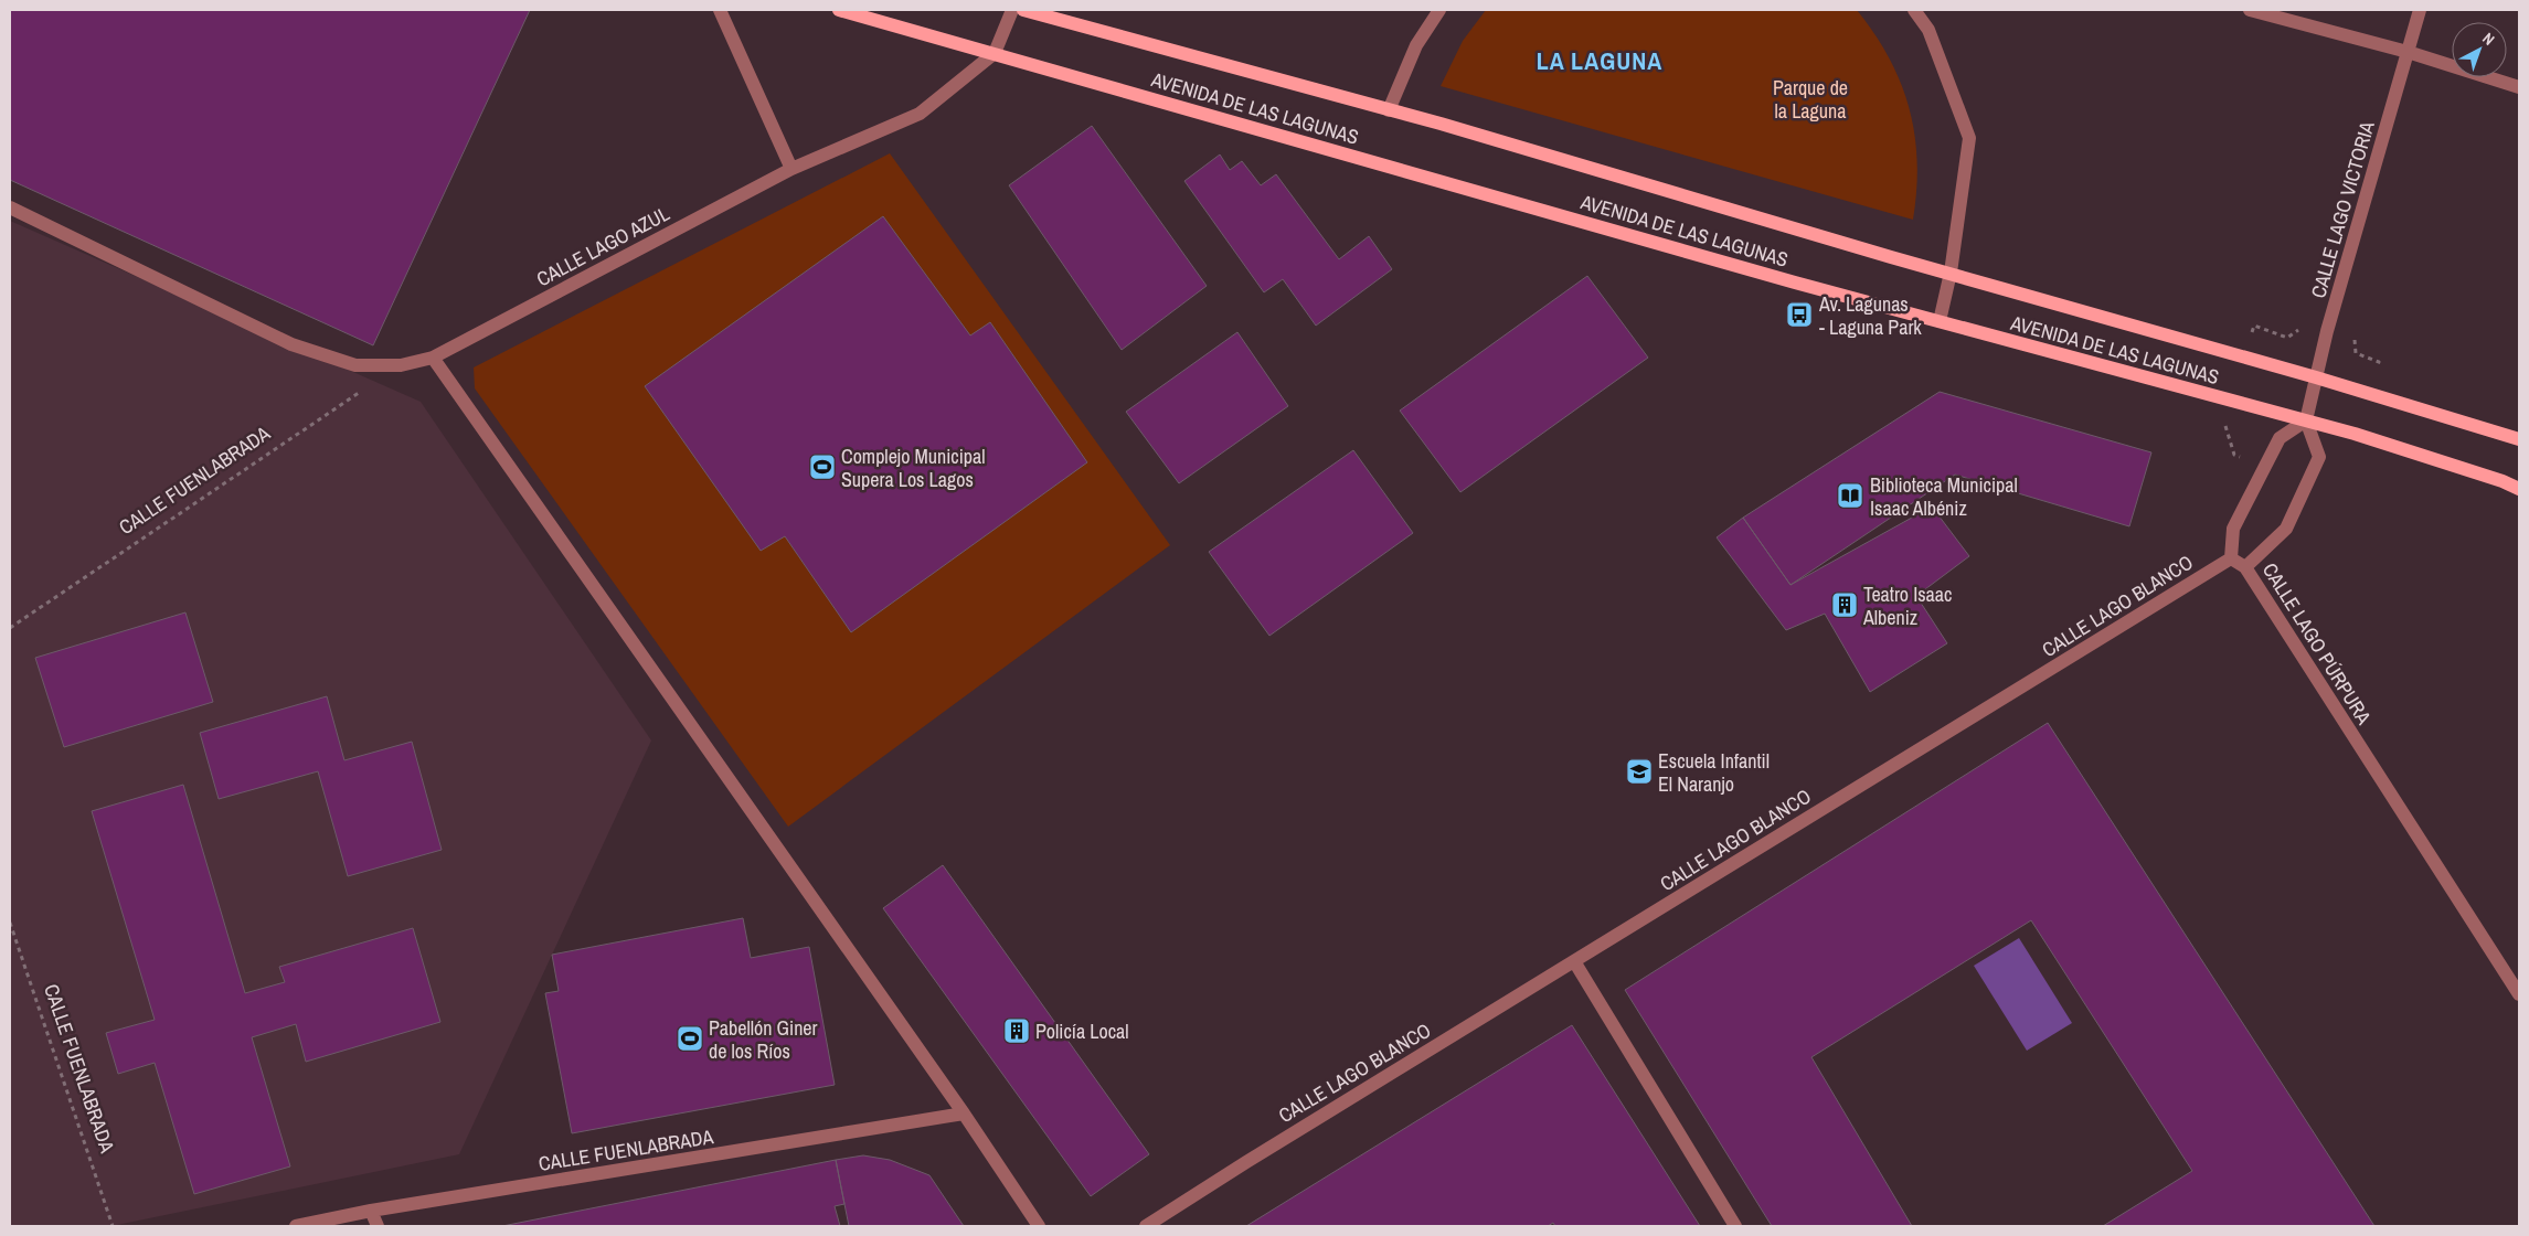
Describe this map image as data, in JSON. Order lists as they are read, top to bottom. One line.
{"streets":{"main road":["AVENIDA DE LAS LAGUNAS"],"street":["CALLE LAGO VICTORIA","CALLE LAGO AZUL","CALLE FUENLABRADA","CALLE LAGO BLANCO","CALLE LAGO PÚRPURA"]},"crossings":[["AVENIDA DE LAS LAGUNAS","CALLE LAGO VICTORIA"],["AVENIDA DE LAS LAGUNAS","CALLE LAGO AZUL"],["AVENIDA DE LAS LAGUNAS","CALLE LAGO PÚRPURA"],["CALLE LAGO VICTORIA","CALLE LAGO PÚRPURA"],["CALLE LAGO AZUL","CALLE FUENLABRADA"]],"districts":["LA LAGUNA"],"parks":["Parque de la Laguna"],"places":{"bus stop":["Av. Lagunas - Laguna Park"],"sports":["Complejo Municipal Supera Los Lagos","Pabellón Giner de los Ríos"],"library":["Biblioteca Municipal Isaac Albéniz"],"building":["Teatro Isaac Albeniz","Policía Local"],"school or university":["Escuela Infantil El Naranjo"]},"north":"top right"}
